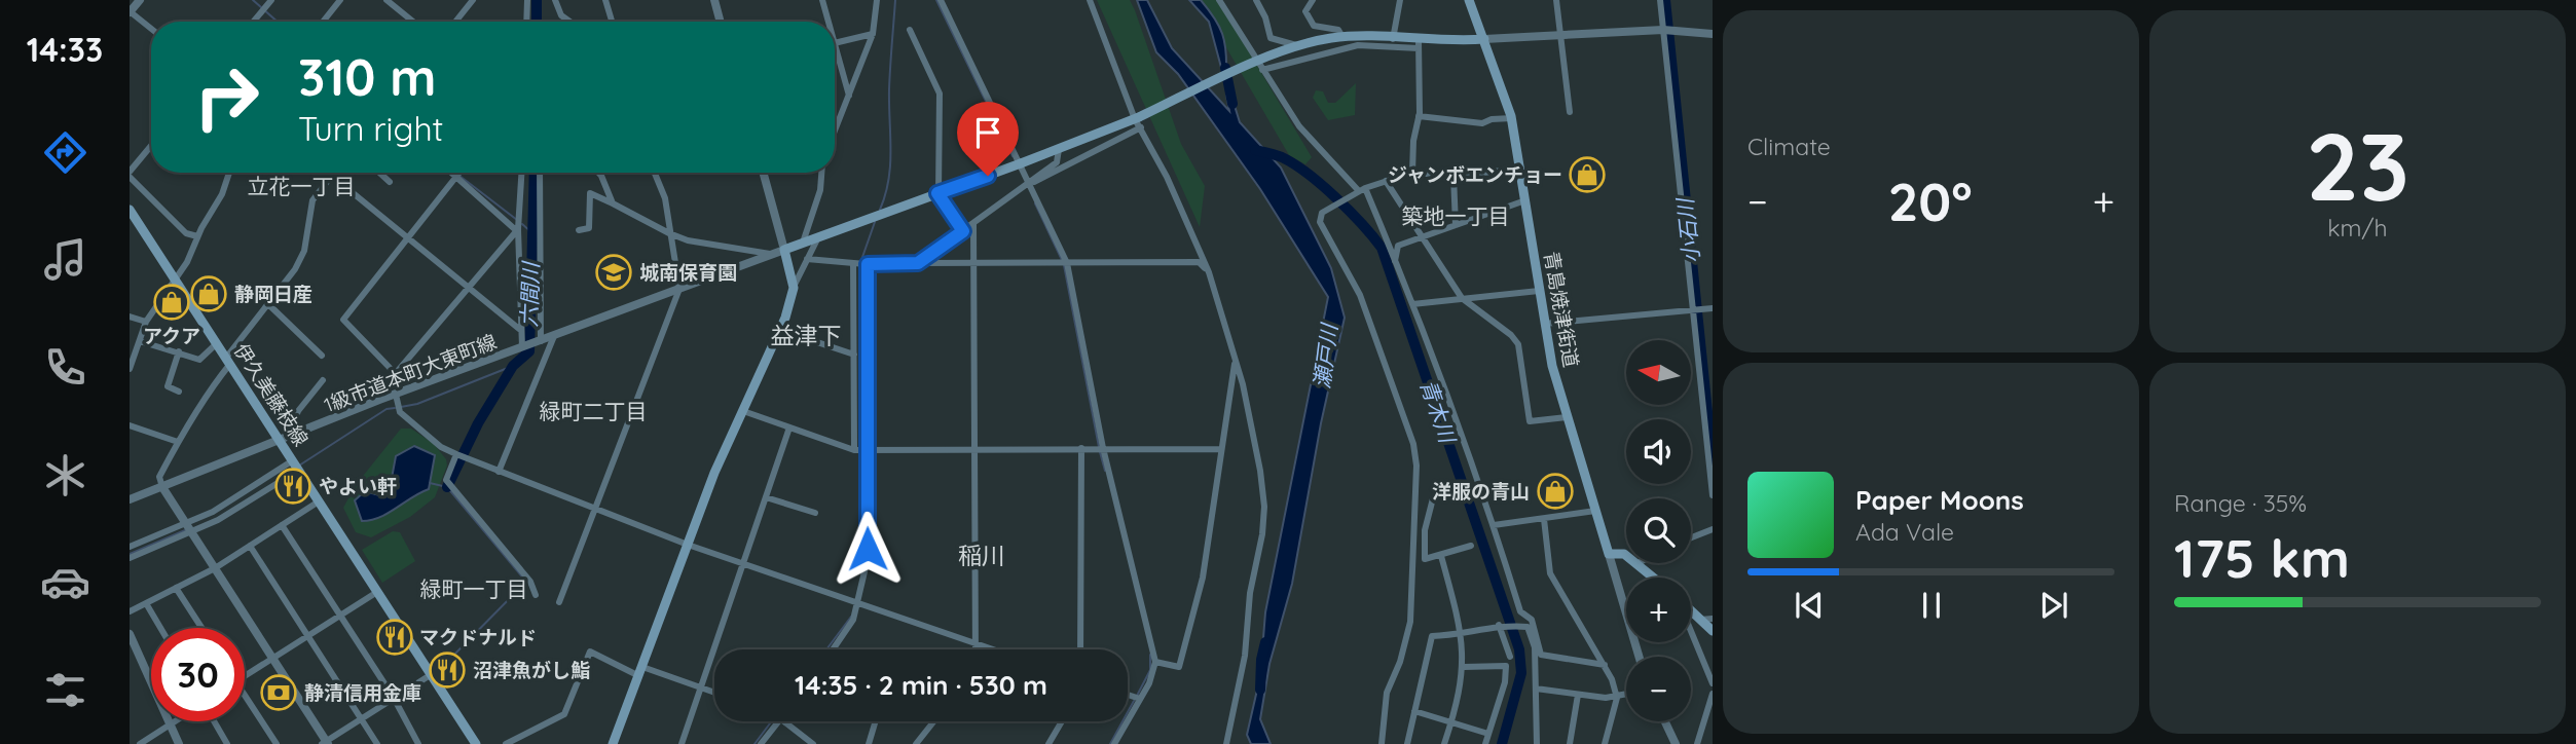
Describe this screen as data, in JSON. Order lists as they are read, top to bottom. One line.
{"streets":{"main road":["青島焼津街道","伊久美藤枝線"],"street":["1級市道本町大東町線"]},"crossings":[["1級市道本町大東町線","伊久美藤枝線"]],"districts":["立花一丁目","築地一丁目","益津下","緑町二丁目","稲川","緑町一丁目"],"water":["小石川","六間川","瀬戸川","青木川"],"places":{"shop":["ジャンボエンチョー","静岡日産","アクア","洋服の青山"],"school or university":["城南保育園"],"restaurant":["やよい軒","マクドナルド","沼津魚がし鮨"],"bank":["静清信用金庫"]},"north":"left","page":{"tabs":"14:33","tile":["Climate",["23","km/h"],["Range · 35%","175 km"]],"turn":["310 m","Turn right"],"heat":["−","20°","+"],"map_buttons":["+","−"],"song":["Paper Moons","Ada Vale"],"limit":"30","trip":"14:35 · 2 min · 530 m"}}
